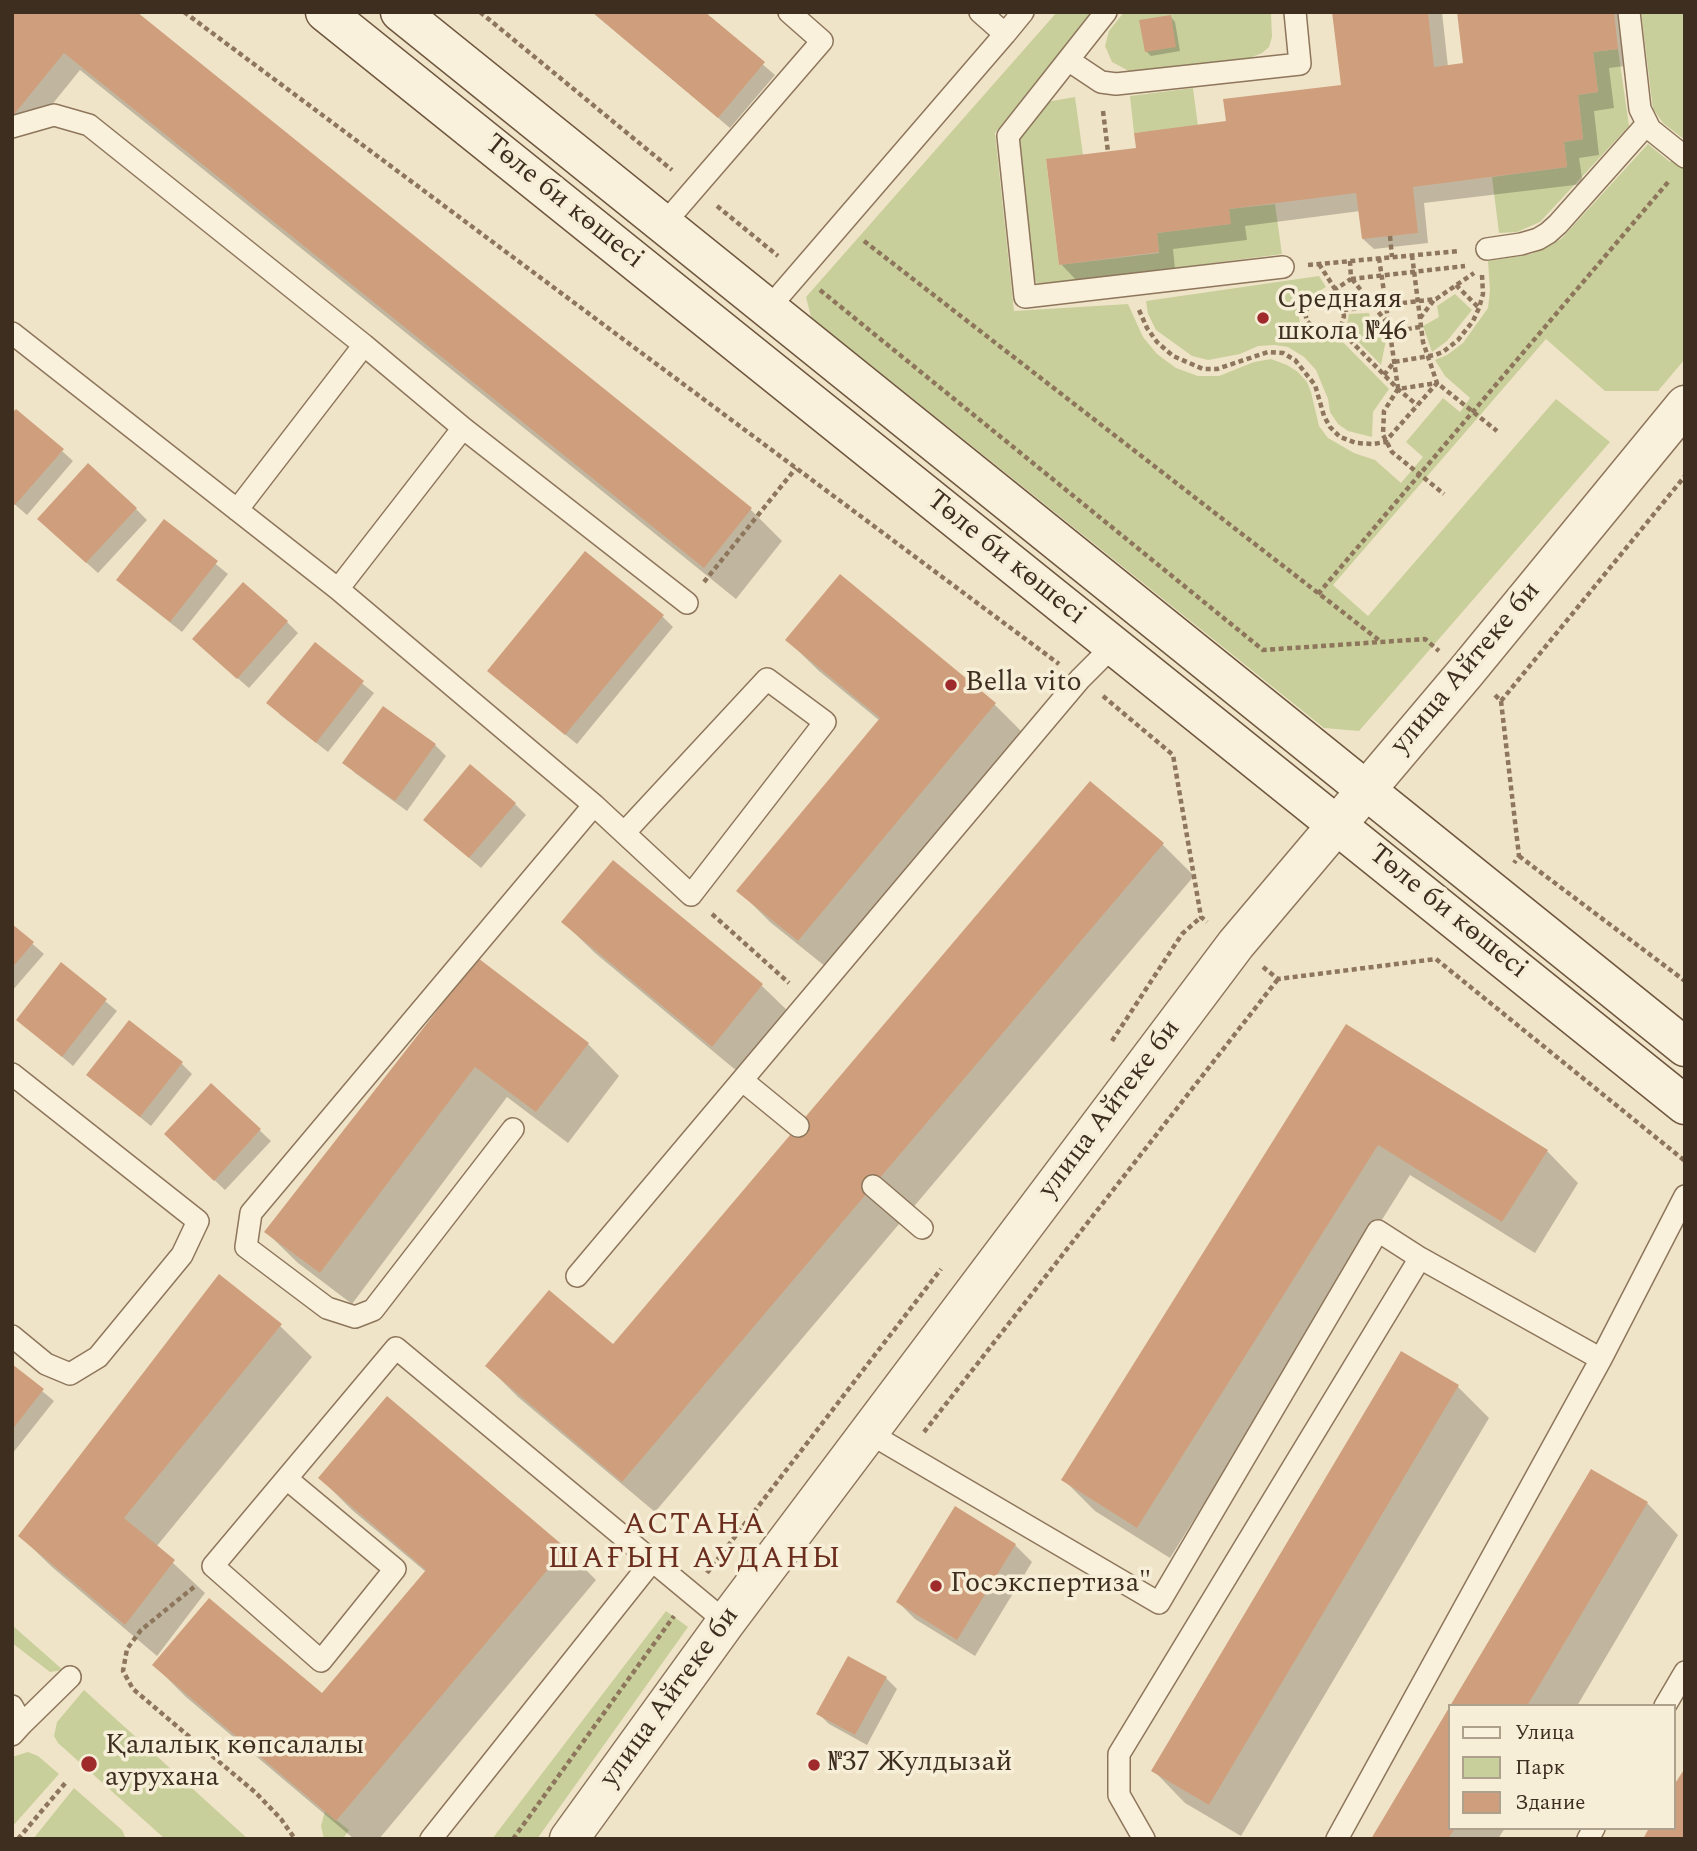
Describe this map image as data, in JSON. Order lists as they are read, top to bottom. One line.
{"streets":{"main road":["Төле би көшесі","улица Айтеке би"]},"crossings":[["Төле би көшесі","улица Айтеке би"]],"districts":["АСТАНА ШАҒЫН АУДАНЫ"],"places":["Среднаяя школа №46","Bella vito","Госэкспертиза\"","Қалалық көпсалалы аурухана","№37 Жулдызай"],"legend":["Улица","Парк","Здание"]}
